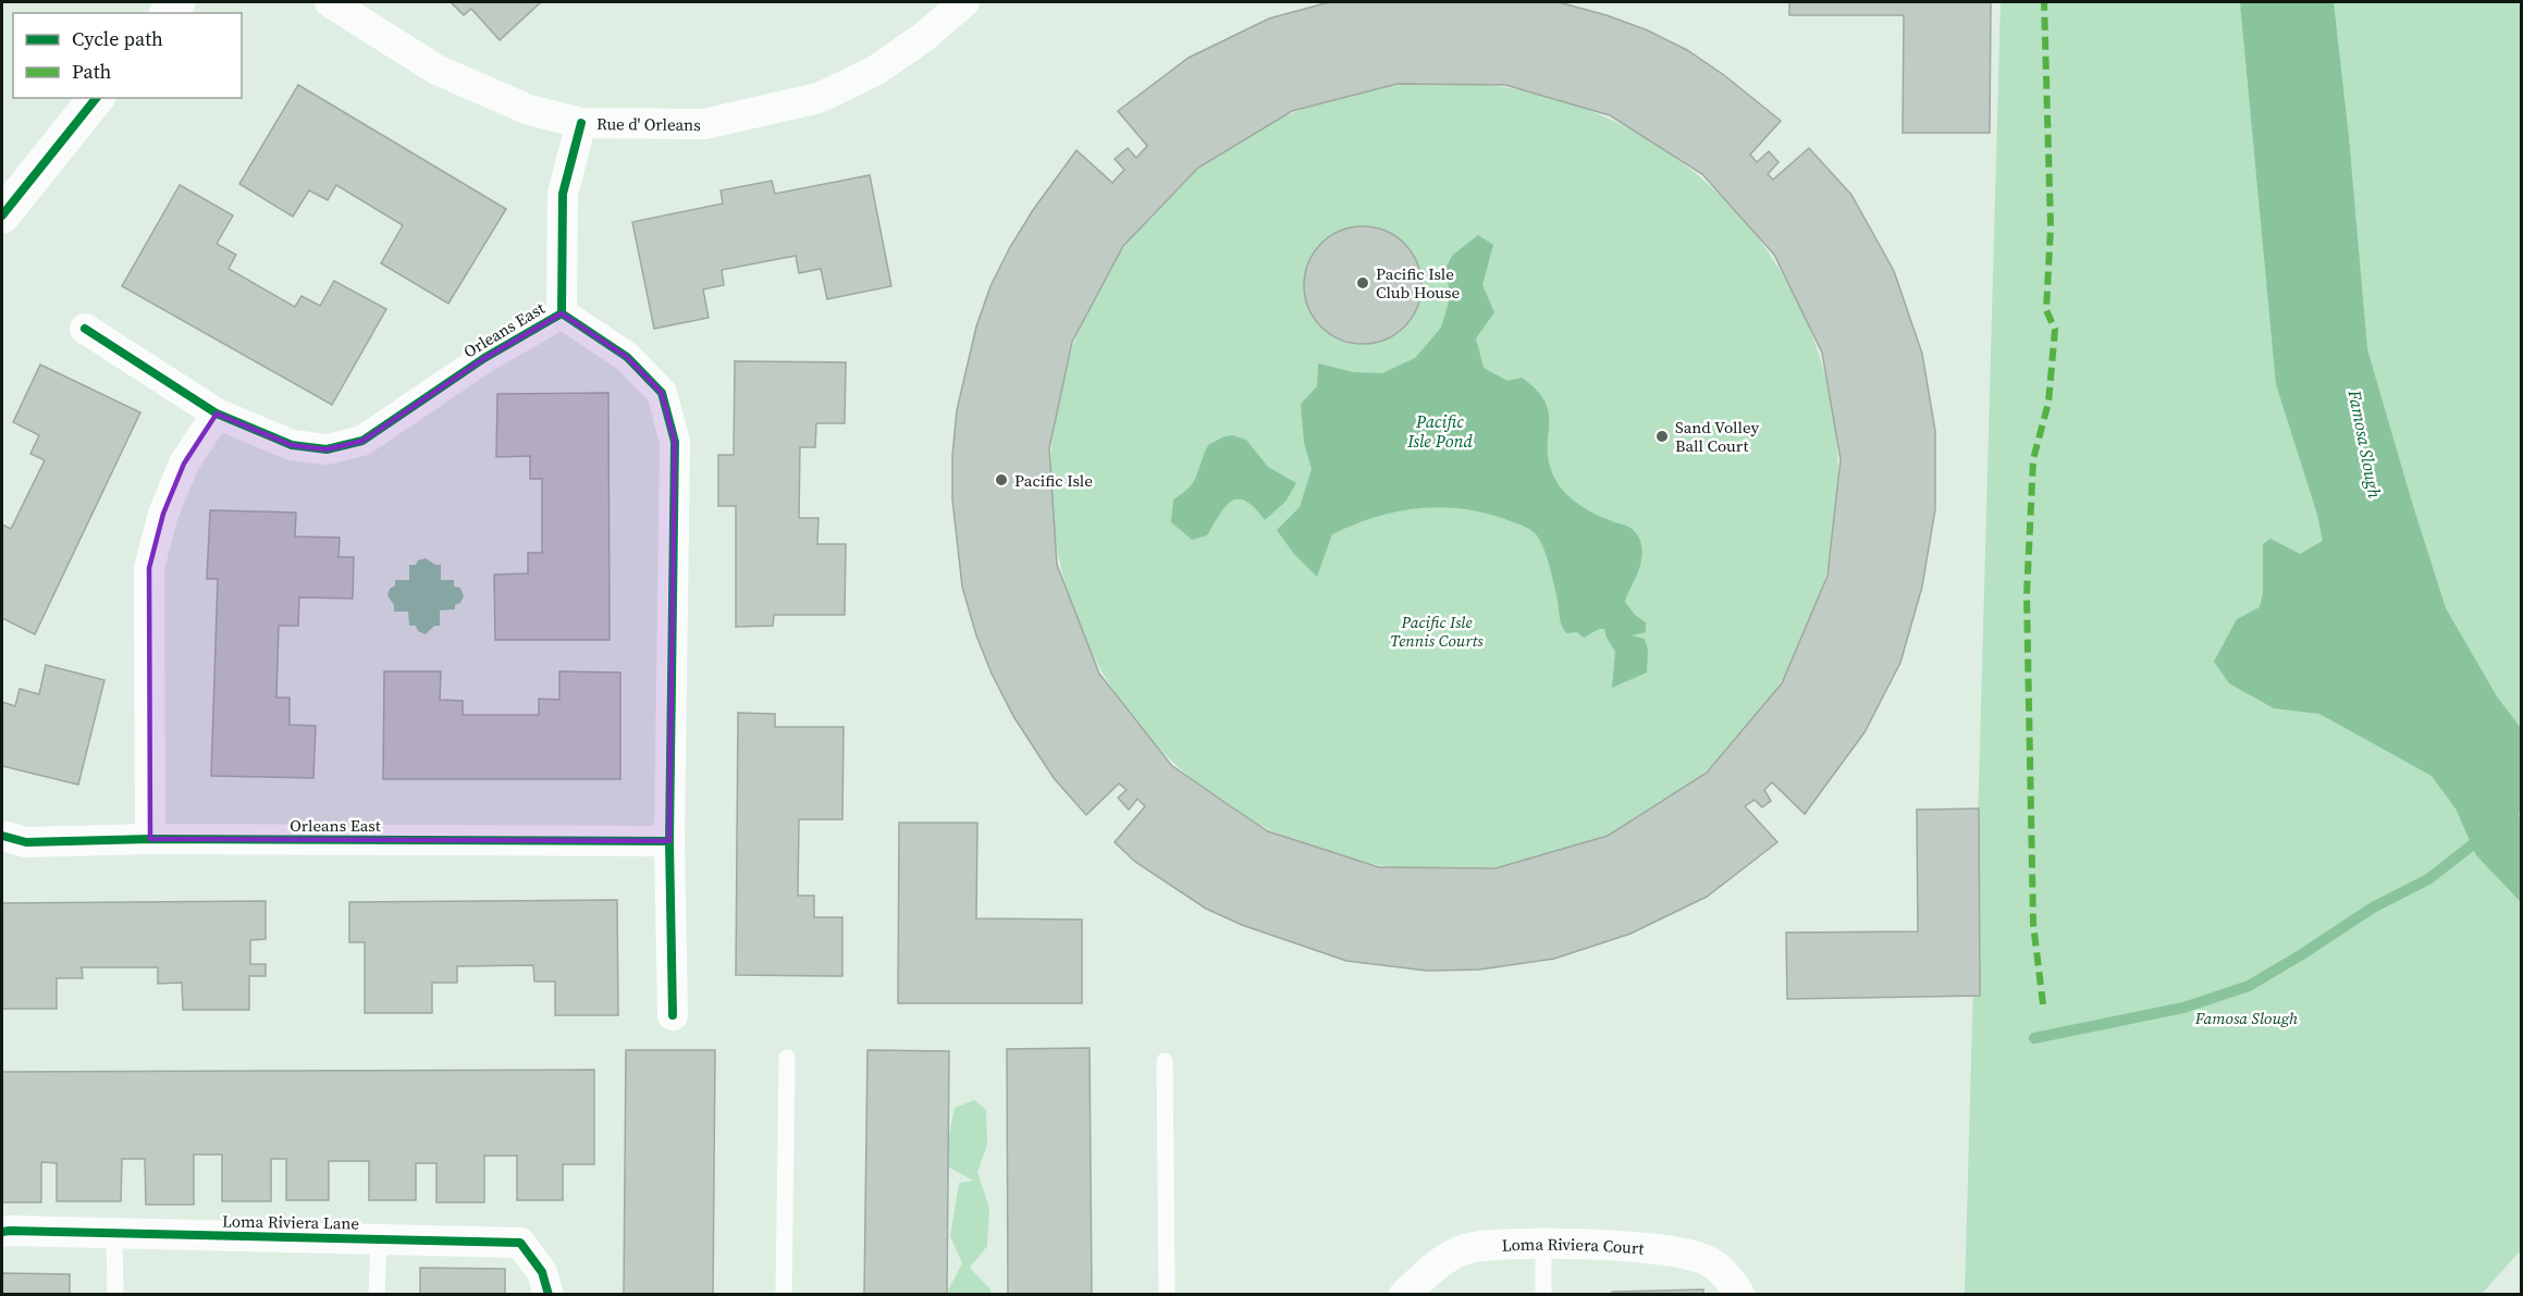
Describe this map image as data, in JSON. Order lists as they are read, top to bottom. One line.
{"streets":{"street":["Rue d' Orleans","Orleans East","Loma Riviera Lane","Loma Riviera Court"]},"crossings":[["Rue d' Orleans","Orleans East"]],"water":["Pacific Isle Pond","Famosa Slough"],"parks":["Pacific Isle Tennis Courts","Famosa Slough"],"places":["Pacific Isle Club House","Sand Volley Ball Court","Pacific Isle"],"legend":["Cycle path","Path"]}
